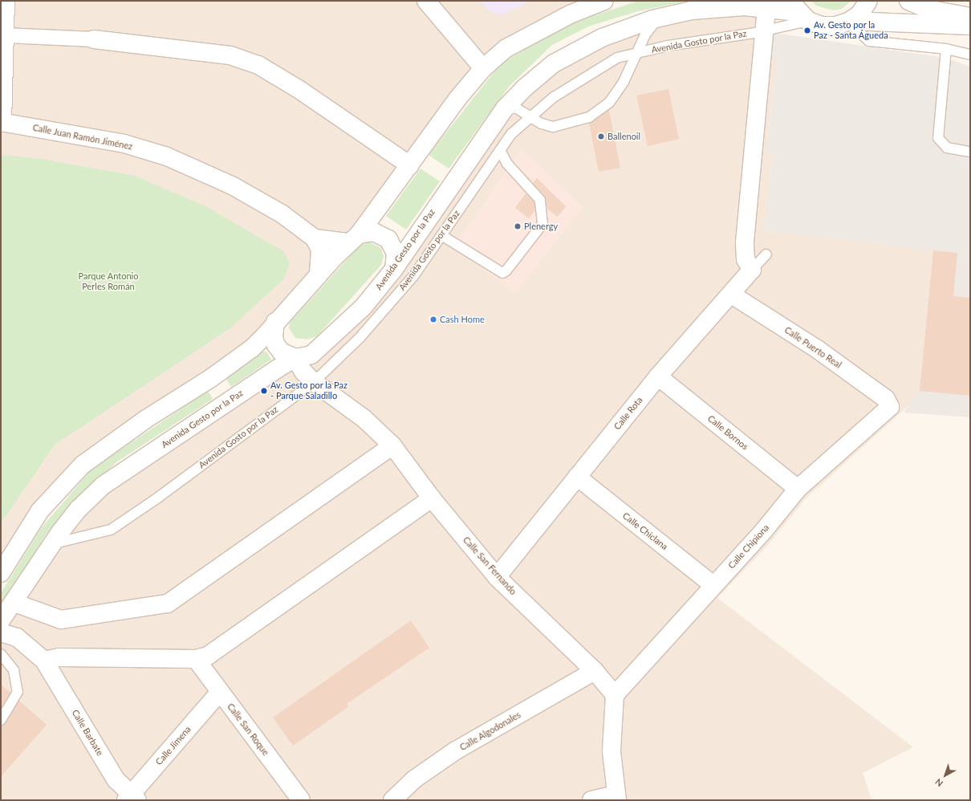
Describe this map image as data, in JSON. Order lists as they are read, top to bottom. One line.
{"streets":{"street":["Calle Juan Ramón Jiménez","Avenida Gesto por la Paz","Calle Puerto Real","Calle Rota","Calle Bornos","Calle Chiclana","Calle Chipiona","Calle San Fernando","Calle San Roque","Calle Algodonales","Calle Barbate","Calle Jimena"],"lane":["Avenida Gosto por la Paz"]},"crossings":[["Avenida Gosto por la Paz","Avenida Gesto por la Paz"],["Avenida Gosto por la Paz","Calle San Fernando"],["Avenida Gesto por la Paz","Calle San Fernando"],["Calle Puerto Real","Calle Rota"],["Calle Puerto Real","Calle Chipiona"],["Calle Rota","Calle Bornos"],["Calle Rota","Calle Chiclana"],["Calle Rota","Calle San Fernando"],["Calle Bornos","Calle Chipiona"],["Calle Chiclana","Calle Chipiona"],["Calle Chipiona","Calle San Fernando"],["Calle San Fernando","Calle Algodonales"],["Calle San Roque","Calle Jimena"],["Calle Barbate","Calle Jimena"]],"parks":["Parque Antonio Perles Román"],"places":["Av. Gesto por la Paz - Santa Águeda","Ballenoil","Plenergy","Cash Home","Av. Gesto por la Paz - Parque Saladillo"],"north":"bottom left"}
